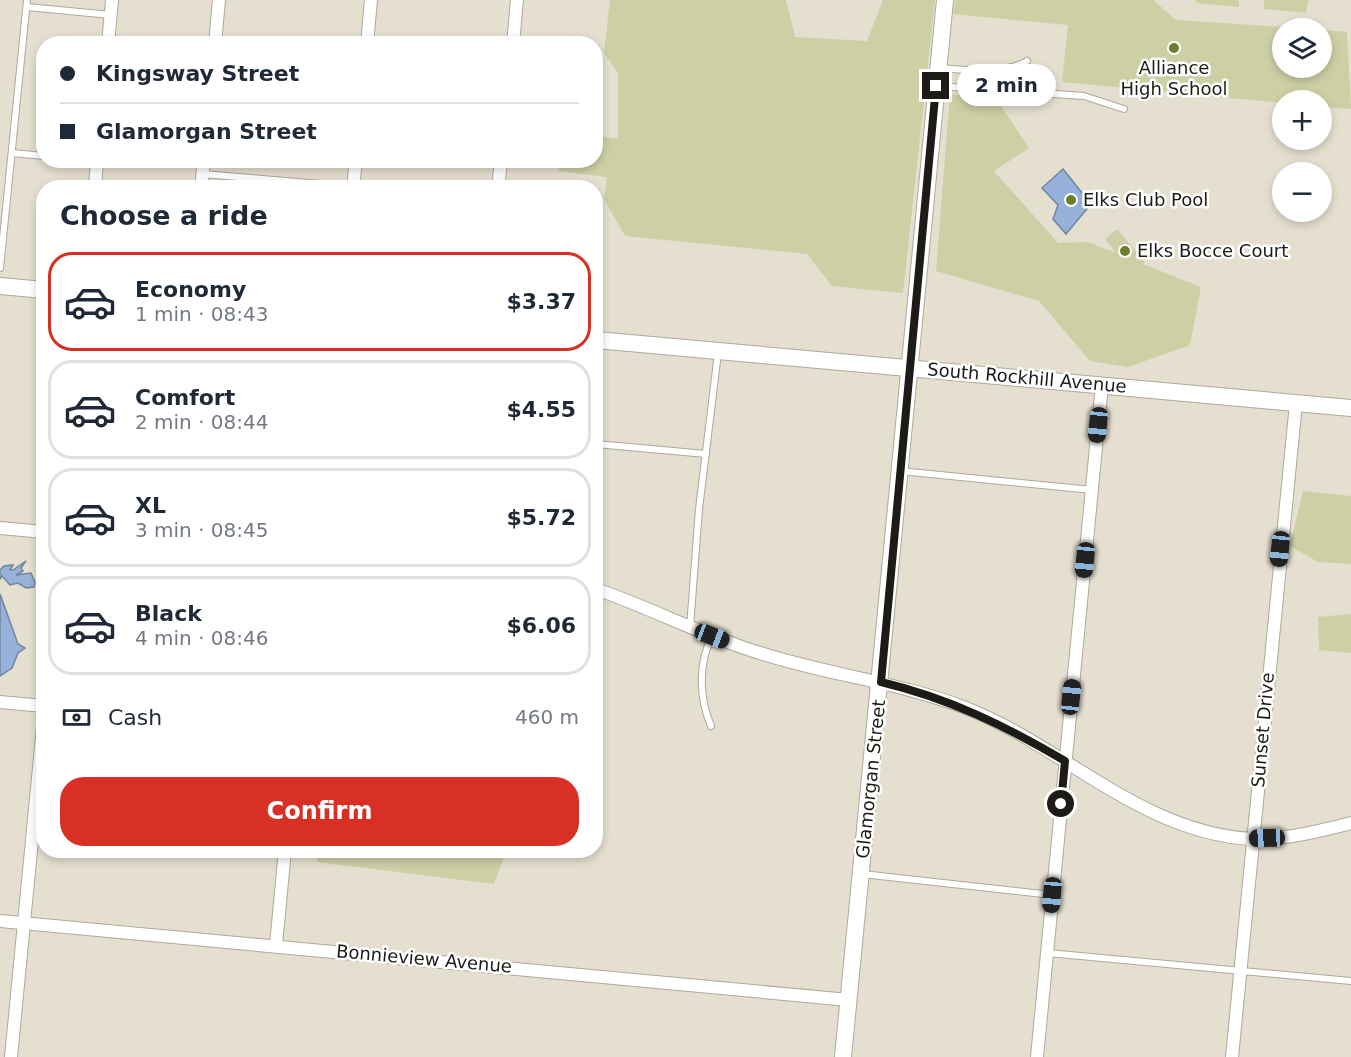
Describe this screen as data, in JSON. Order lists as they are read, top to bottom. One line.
{"streets":{"street":["South Rockhill Avenue","Sunset Drive","Glamorgan Street","Bonnieview Avenue"]},"crossings":[["South Rockhill Avenue","Sunset Drive"],["South Rockhill Avenue","Glamorgan Street"],["Glamorgan Street","Bonnieview Avenue"]],"places":["Alliance High School","Elks Club Pool","Elks Bocce Court"],"page":{"map_buttons":["+","−"],"banner":["Kingsway Street","Glamorgan Street"],"bubble":"2 min","heading":"Choose a ride","list":[{"name":"Economy","note":"1 min · 08:43","value":"$3.37"},{"name":"Comfort","note":"2 min · 08:44","value":"$4.55"},{"name":"XL","note":"3 min · 08:45","value":"$5.72"},{"name":"Black","note":"4 min · 08:46","value":"$6.06"}],"pay":["Cash","460 m"],"buttons":"Confirm"}}
